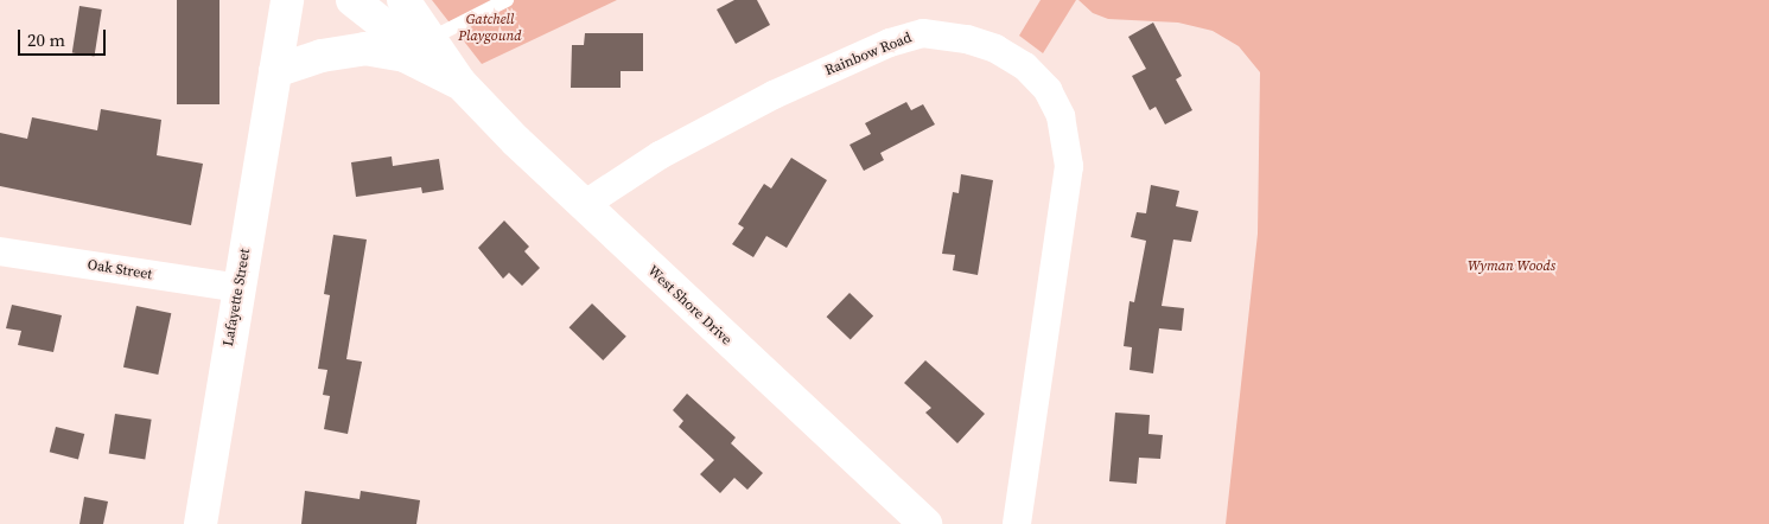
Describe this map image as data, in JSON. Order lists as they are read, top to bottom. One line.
{"streets":{"main road":["Lafayette Street","West Shore Drive"],"street":["Rainbow Road","Oak Street"]},"crossings":[["Rainbow Road","West Shore Drive"],["Oak Street","Lafayette Street"]],"parks":["Gatchell Playgound","Wyman Woods"],"scale_bar":"20 m"}
